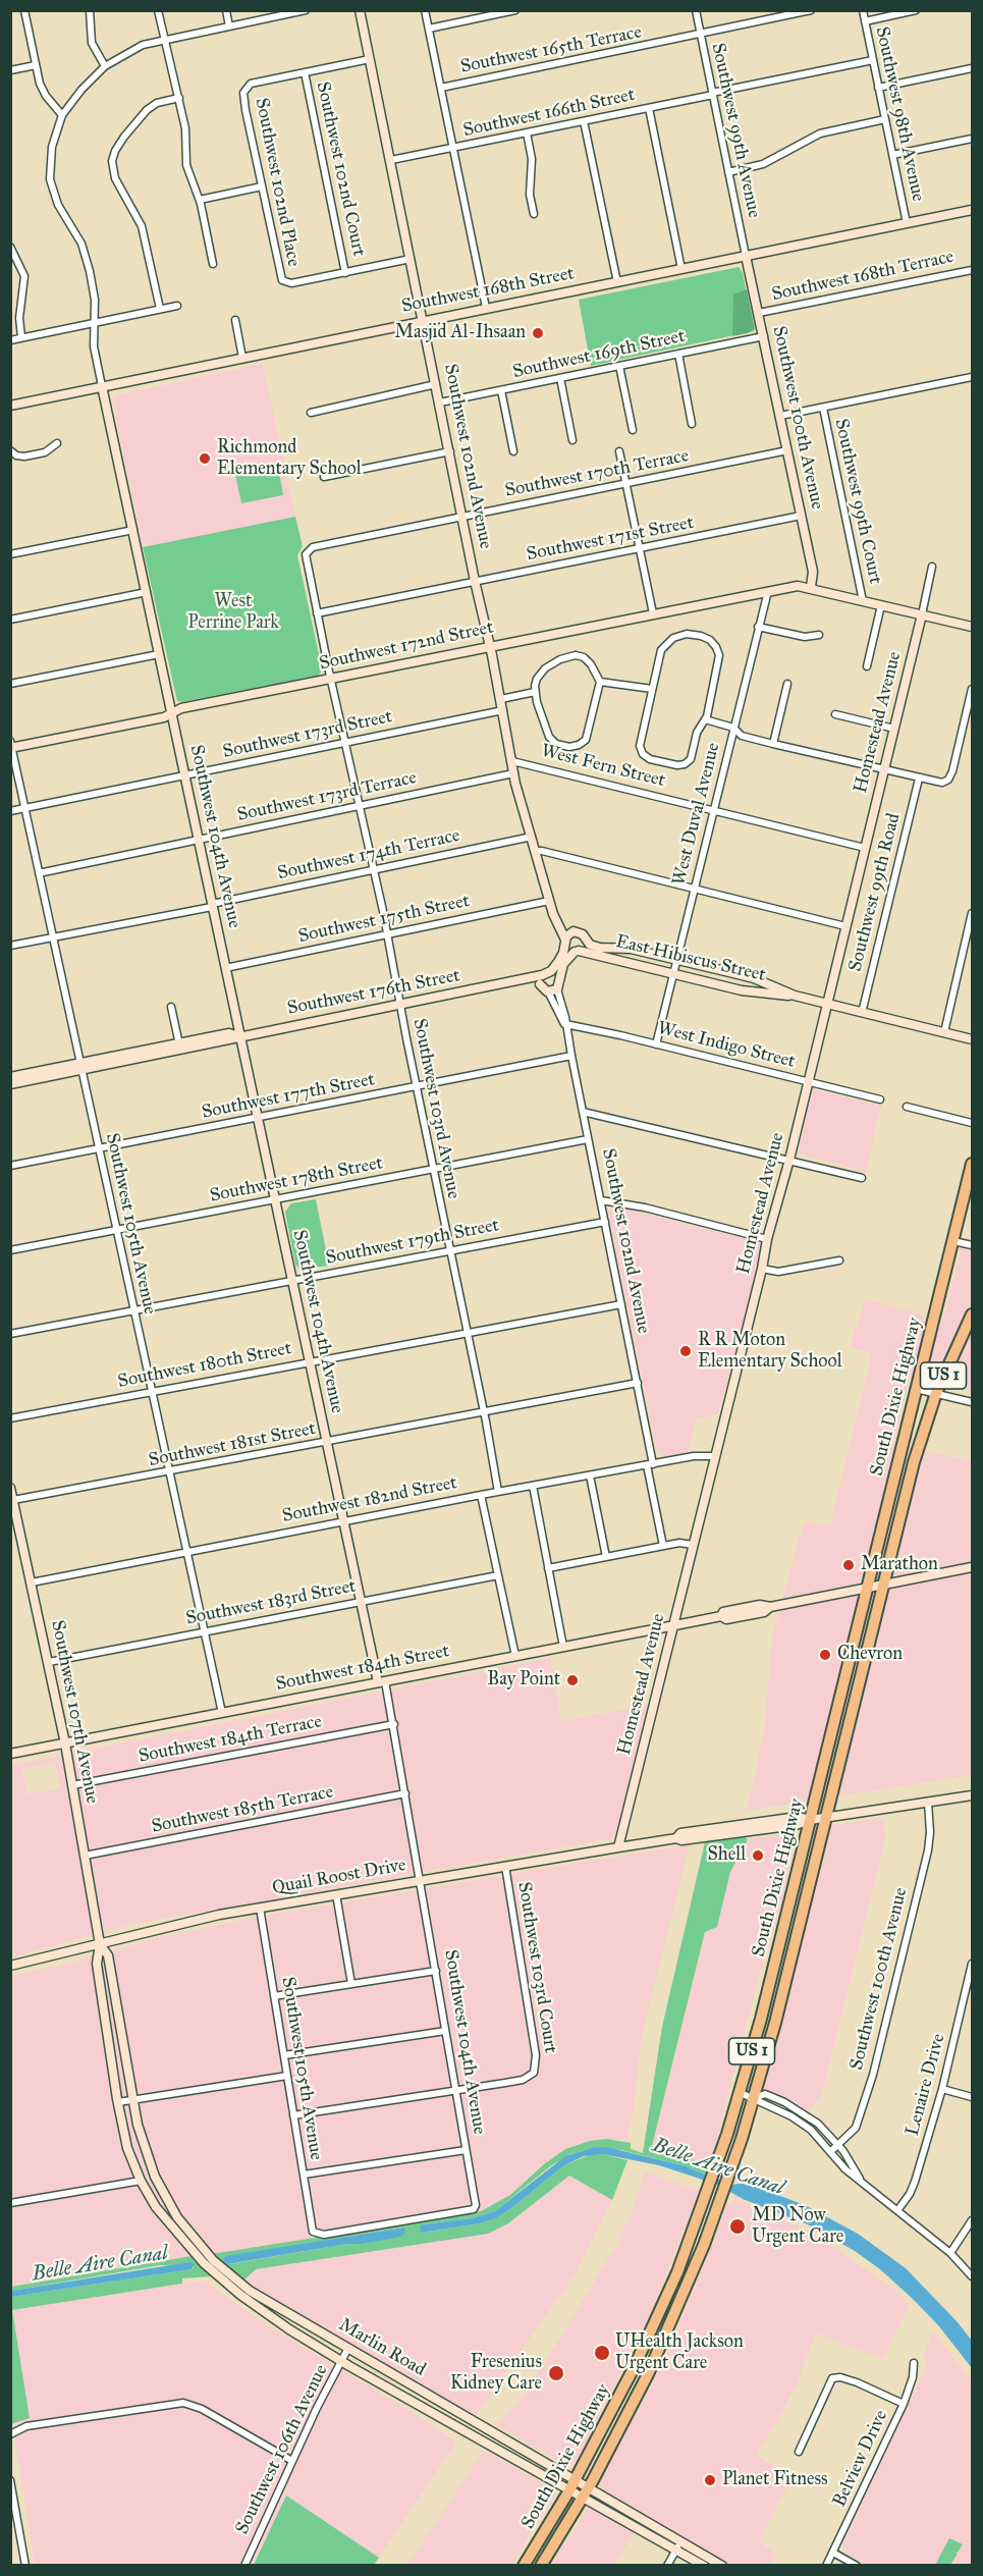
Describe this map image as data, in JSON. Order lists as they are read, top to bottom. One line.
{"streets":{"highway":["US 1","South Dixie Highway"],"street":["Southwest 165th Terrace","Southwest 166th Street","Southwest 98th Avenue","Southwest 99th Avenue","Southwest 102nd Court","Southwest 102nd Place","Southwest 168th Terrace","Southwest 168th Street","Southwest 169th Street","Southwest 100th Avenue","Southwest 102nd Avenue","Southwest 170th Terrace","Southwest 99th Court","Southwest 171st Street","Southwest 172nd Street","Homestead Avenue","Southwest 173rd Street","West Fern Street","Southwest 173rd Terrace","West Duval Avenue","Southwest 104th Avenue","Southwest 174th Terrace","Southwest 99th Road","Southwest 175th Street","East Hibiscus Street","Southwest 176th Street","West Indigo Street","Southwest 177th Street","Southwest 103rd Avenue","Southwest 178th Street","Southwest 105th Avenue","Southwest 179th Street","Southwest 180th Street","Southwest 181st Street","Southwest 182nd Street","Southwest 183rd Street","Southwest 184th Street","Southwest 107th Avenue","Southwest 184th Terrace","Southwest 185th Terrace","Quail Roost Drive","Southwest 103rd Court","Lenaire Drive","Marlin Road","Southwest 106th Avenue","Belview Drive"]},"crossings":[["Southwest 165th Terrace","Southwest 99th Avenue"],["Southwest 166th Street","Southwest 98th Avenue"],["Southwest 166th Street","Southwest 99th Avenue"],["Southwest 166th Street","Southwest 102nd Avenue"],["Southwest 98th Avenue","Southwest 168th Street"],["Southwest 99th Avenue","Southwest 168th Street"],["Southwest 99th Avenue","Southwest 100th Avenue"],["Southwest 102nd Court","Southwest 102nd Place"],["Southwest 168th Terrace","Southwest 100th Avenue"],["Southwest 168th Street","Southwest 100th Avenue"],["Southwest 168th Street","Southwest 102nd Avenue"],["Southwest 168th Street","Southwest 104th Avenue"],["Southwest 169th Street","Southwest 100th Avenue"],["Southwest 169th Street","Southwest 102nd Avenue"],["Southwest 100th Avenue","Southwest 170th Terrace"],["Southwest 100th Avenue","Southwest 171st Street"],["Southwest 100th Avenue","Southwest 172nd Street"],["Southwest 100th Avenue","Quail Roost Drive"],["Southwest 102nd Avenue","Southwest 170th Terrace"],["Southwest 102nd Avenue","Southwest 171st Street"],["Southwest 102nd Avenue","Southwest 172nd Street"],["Southwest 102nd Avenue","Southwest 173rd Street"],["Southwest 102nd Avenue","West Fern Street"],["Southwest 102nd Avenue","Southwest 173rd Terrace"],["Southwest 102nd Avenue","Southwest 174th Terrace"],["Southwest 102nd Avenue","Southwest 175th Street"],["Southwest 102nd Avenue","East Hibiscus Street"],["Southwest 102nd Avenue","Southwest 176th Street"],["Southwest 102nd Avenue","West Indigo Street"],["Southwest 102nd Avenue","Southwest 177th Street"],["Southwest 102nd Avenue","Southwest 178th Street"],["Southwest 102nd Avenue","Southwest 179th Street"],["Southwest 102nd Avenue","Southwest 180th Street"],["Southwest 102nd Avenue","Southwest 181st Street"],["Southwest 102nd Avenue","Southwest 182nd Street"],["Southwest 170th Terrace","Southwest 103rd Avenue"],["Southwest 99th Court","Southwest 172nd Street"],["Southwest 171st Street","Southwest 103rd Avenue"],["Southwest 172nd Street","Homestead Avenue"],["Southwest 172nd Street","West Duval Avenue"],["Southwest 172nd Street","Southwest 104th Avenue"],["Southwest 172nd Street","Southwest 103rd Avenue"],["Southwest 172nd Street","Southwest 105th Avenue"],["Homestead Avenue","West Fern Street"],["Homestead Avenue","East Hibiscus Street"],["Homestead Avenue","West Indigo Street"],["Homestead Avenue","Southwest 182nd Street"],["Homestead Avenue","Southwest 184th Street"],["Homestead Avenue","Quail Roost Drive"],["Southwest 173rd Street","Southwest 104th Avenue"],["Southwest 173rd Street","Southwest 103rd Avenue"],["Southwest 173rd Street","Southwest 105th Avenue"],["West Fern Street","West Duval Avenue"],["Southwest 173rd Terrace","Southwest 104th Avenue"],["Southwest 173rd Terrace","Southwest 103rd Avenue"],["Southwest 173rd Terrace","Southwest 105th Avenue"],["West Duval Avenue","East Hibiscus Street"],["West Duval Avenue","West Indigo Street"],["Southwest 104th Avenue","Southwest 174th Terrace"],["Southwest 104th Avenue","Southwest 175th Street"],["Southwest 104th Avenue","Southwest 176th Street"],["Southwest 104th Avenue","Southwest 177th Street"],["Southwest 104th Avenue","Southwest 178th Street"],["Southwest 104th Avenue","Southwest 105th Avenue"],["Southwest 104th Avenue","Southwest 179th Street"],["Southwest 104th Avenue","Southwest 180th Street"],["Southwest 104th Avenue","Southwest 181st Street"],["Southwest 104th Avenue","Southwest 182nd Street"],["Southwest 104th Avenue","Southwest 183rd Street"],["Southwest 104th Avenue","Southwest 184th Street"],["Southwest 104th Avenue","Southwest 184th Terrace"],["Southwest 104th Avenue","Southwest 185th Terrace"],["Southwest 104th Avenue","Quail Roost Drive"],["Southwest 104th Avenue","Southwest 103rd Court"],["Southwest 174th Terrace","Southwest 103rd Avenue"],["Southwest 174th Terrace","Southwest 105th Avenue"],["Southwest 99th Road","East Hibiscus Street"],["Southwest 175th Street","Southwest 103rd Avenue"],["Southwest 176th Street","Southwest 103rd Avenue"],["Southwest 176th Street","Southwest 105th Avenue"],["Southwest 177th Street","Southwest 103rd Avenue"],["Southwest 177th Street","Southwest 105th Avenue"],["Southwest 103rd Avenue","Southwest 178th Street"],["Southwest 103rd Avenue","Southwest 179th Street"],["Southwest 103rd Avenue","Southwest 180th Street"],["Southwest 103rd Avenue","Southwest 181st Street"],["Southwest 103rd Avenue","Southwest 182nd Street"],["Southwest 178th Street","Southwest 105th Avenue"],["Southwest 105th Avenue","Southwest 179th Street"],["Southwest 105th Avenue","Southwest 180th Street"],["Southwest 105th Avenue","Southwest 181st Street"],["Southwest 105th Avenue","Southwest 182nd Street"],["Southwest 105th Avenue","Southwest 183rd Street"],["Southwest 105th Avenue","Southwest 184th Street"],["Southwest 105th Avenue","Quail Roost Drive"],["South Dixie Highway","Southwest 184th Street"],["South Dixie Highway","Quail Roost Drive"],["South Dixie Highway","Marlin Road"],["Southwest 181st Street","Southwest 107th Avenue"],["Southwest 182nd Street","Southwest 107th Avenue"],["Southwest 183rd Street","Southwest 107th Avenue"],["Southwest 184th Street","Southwest 107th Avenue"],["Southwest 107th Avenue","Southwest 184th Terrace"],["Southwest 107th Avenue","Southwest 185th Terrace"],["Southwest 107th Avenue","Quail Roost Drive"],["Southwest 107th Avenue","Marlin Road"],["Quail Roost Drive","Southwest 103rd Court"],["Marlin Road","Southwest 106th Avenue"]],"water":["Belle Aire Canal"],"parks":["West Perrine Park"],"places":["Masjid Al-Ihsaan","Richmond Elementary School","R R Moton Elementary School","Marathon","Chevron","Bay Point","Shell","MD Now Urgent Care","UHealth Jackson Urgent Care","Fresenius Kidney Care","Planet Fitness"]}
